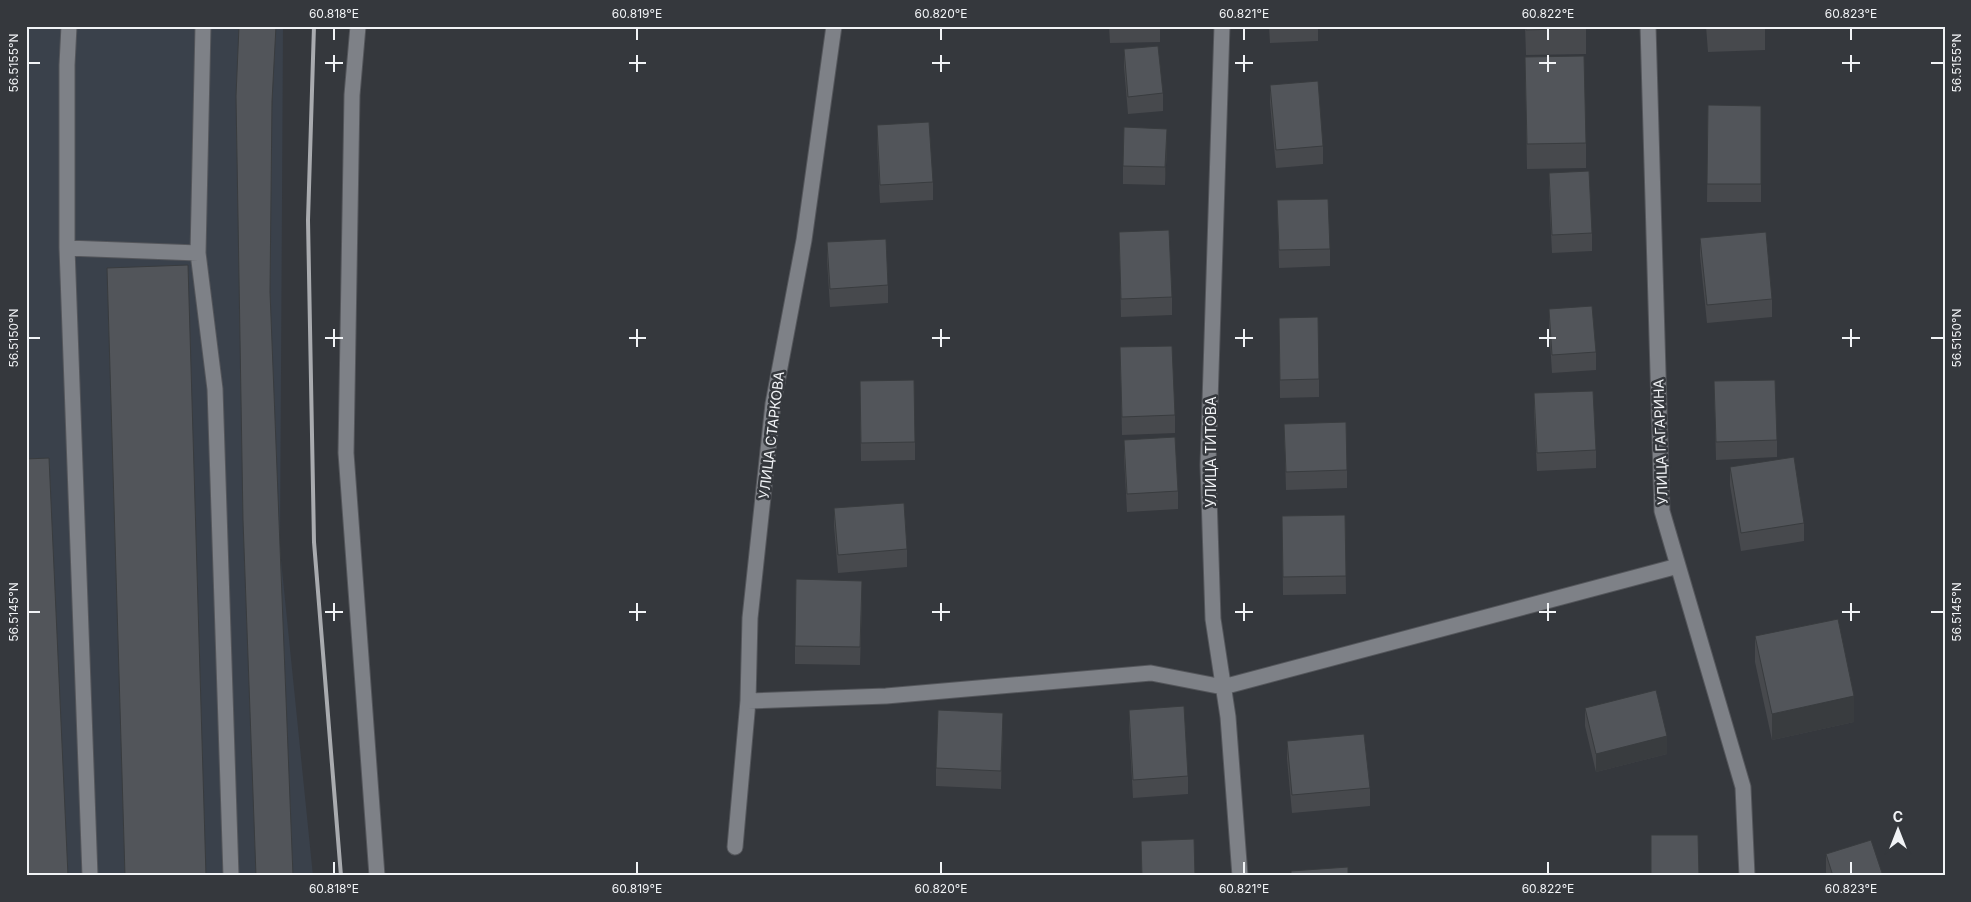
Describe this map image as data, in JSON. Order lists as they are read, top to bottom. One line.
{"streets":{"street":["УЛИЦА СТАРКОВА","УЛИЦА ГАГАРИНА","УЛИЦА ТИТОВА"]},"north":"top","coordinates":["60.818°E","60.819°E","60.820°E","60.821°E","60.822°E","60.823°E","56.5155°N","56.5150°N","56.5145°N"]}
